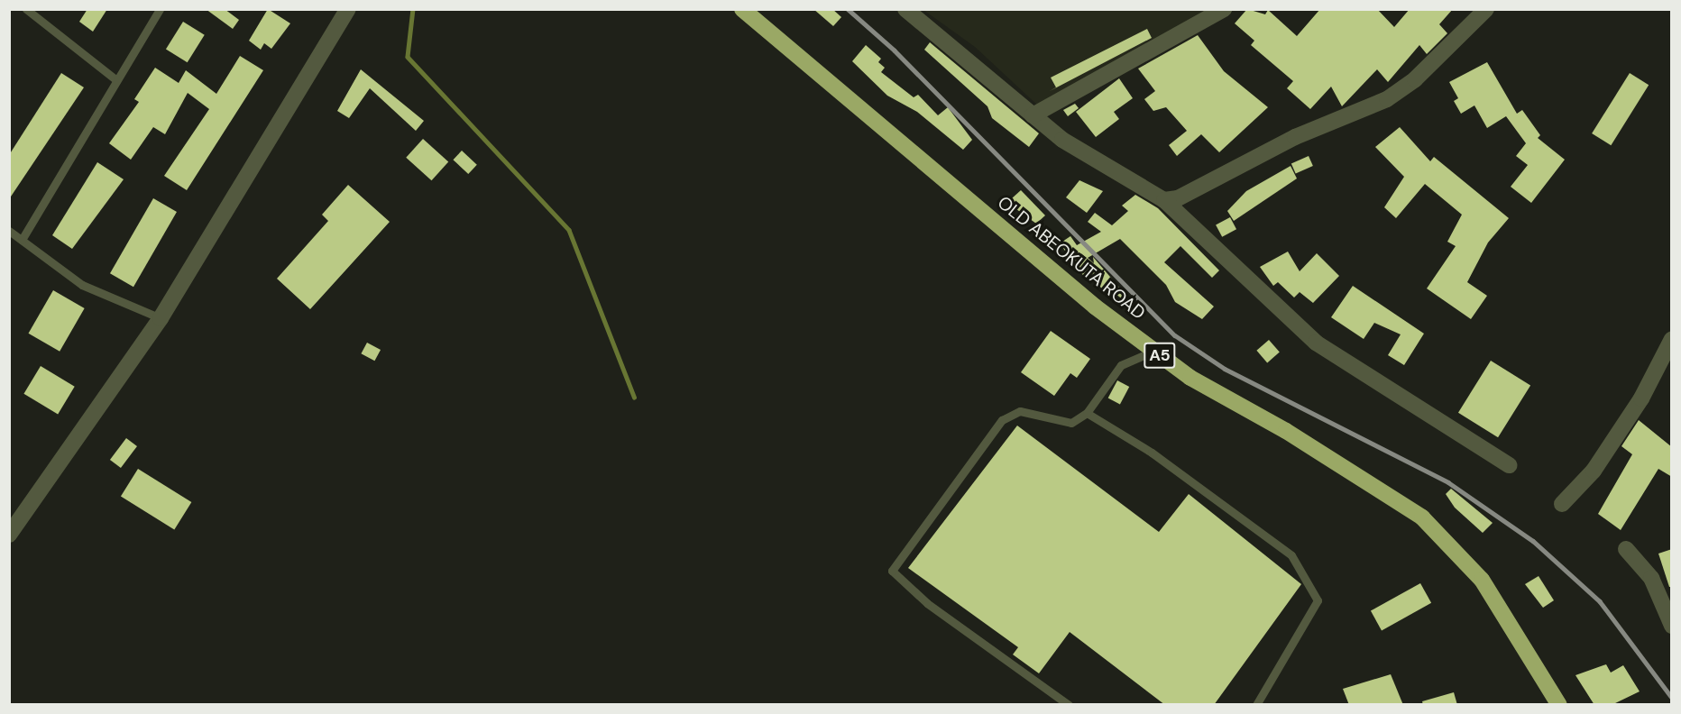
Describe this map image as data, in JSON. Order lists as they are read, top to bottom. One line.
{"streets":{"highway":["OLD ABEOKUTA ROAD","A5"]}}
